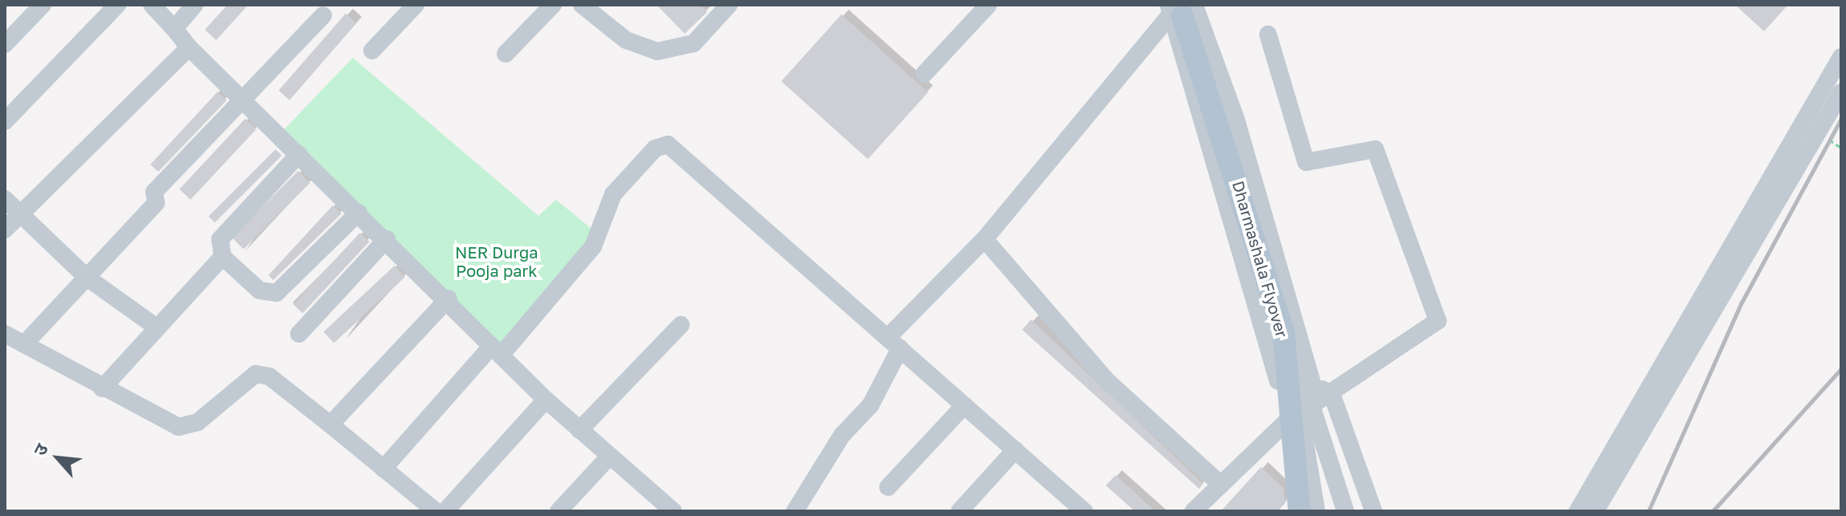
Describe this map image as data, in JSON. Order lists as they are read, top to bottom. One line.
{"streets":{"main road":["Dharmashala Flyover"]},"parks":["NER Durga Pooja park"],"north":"top left"}
